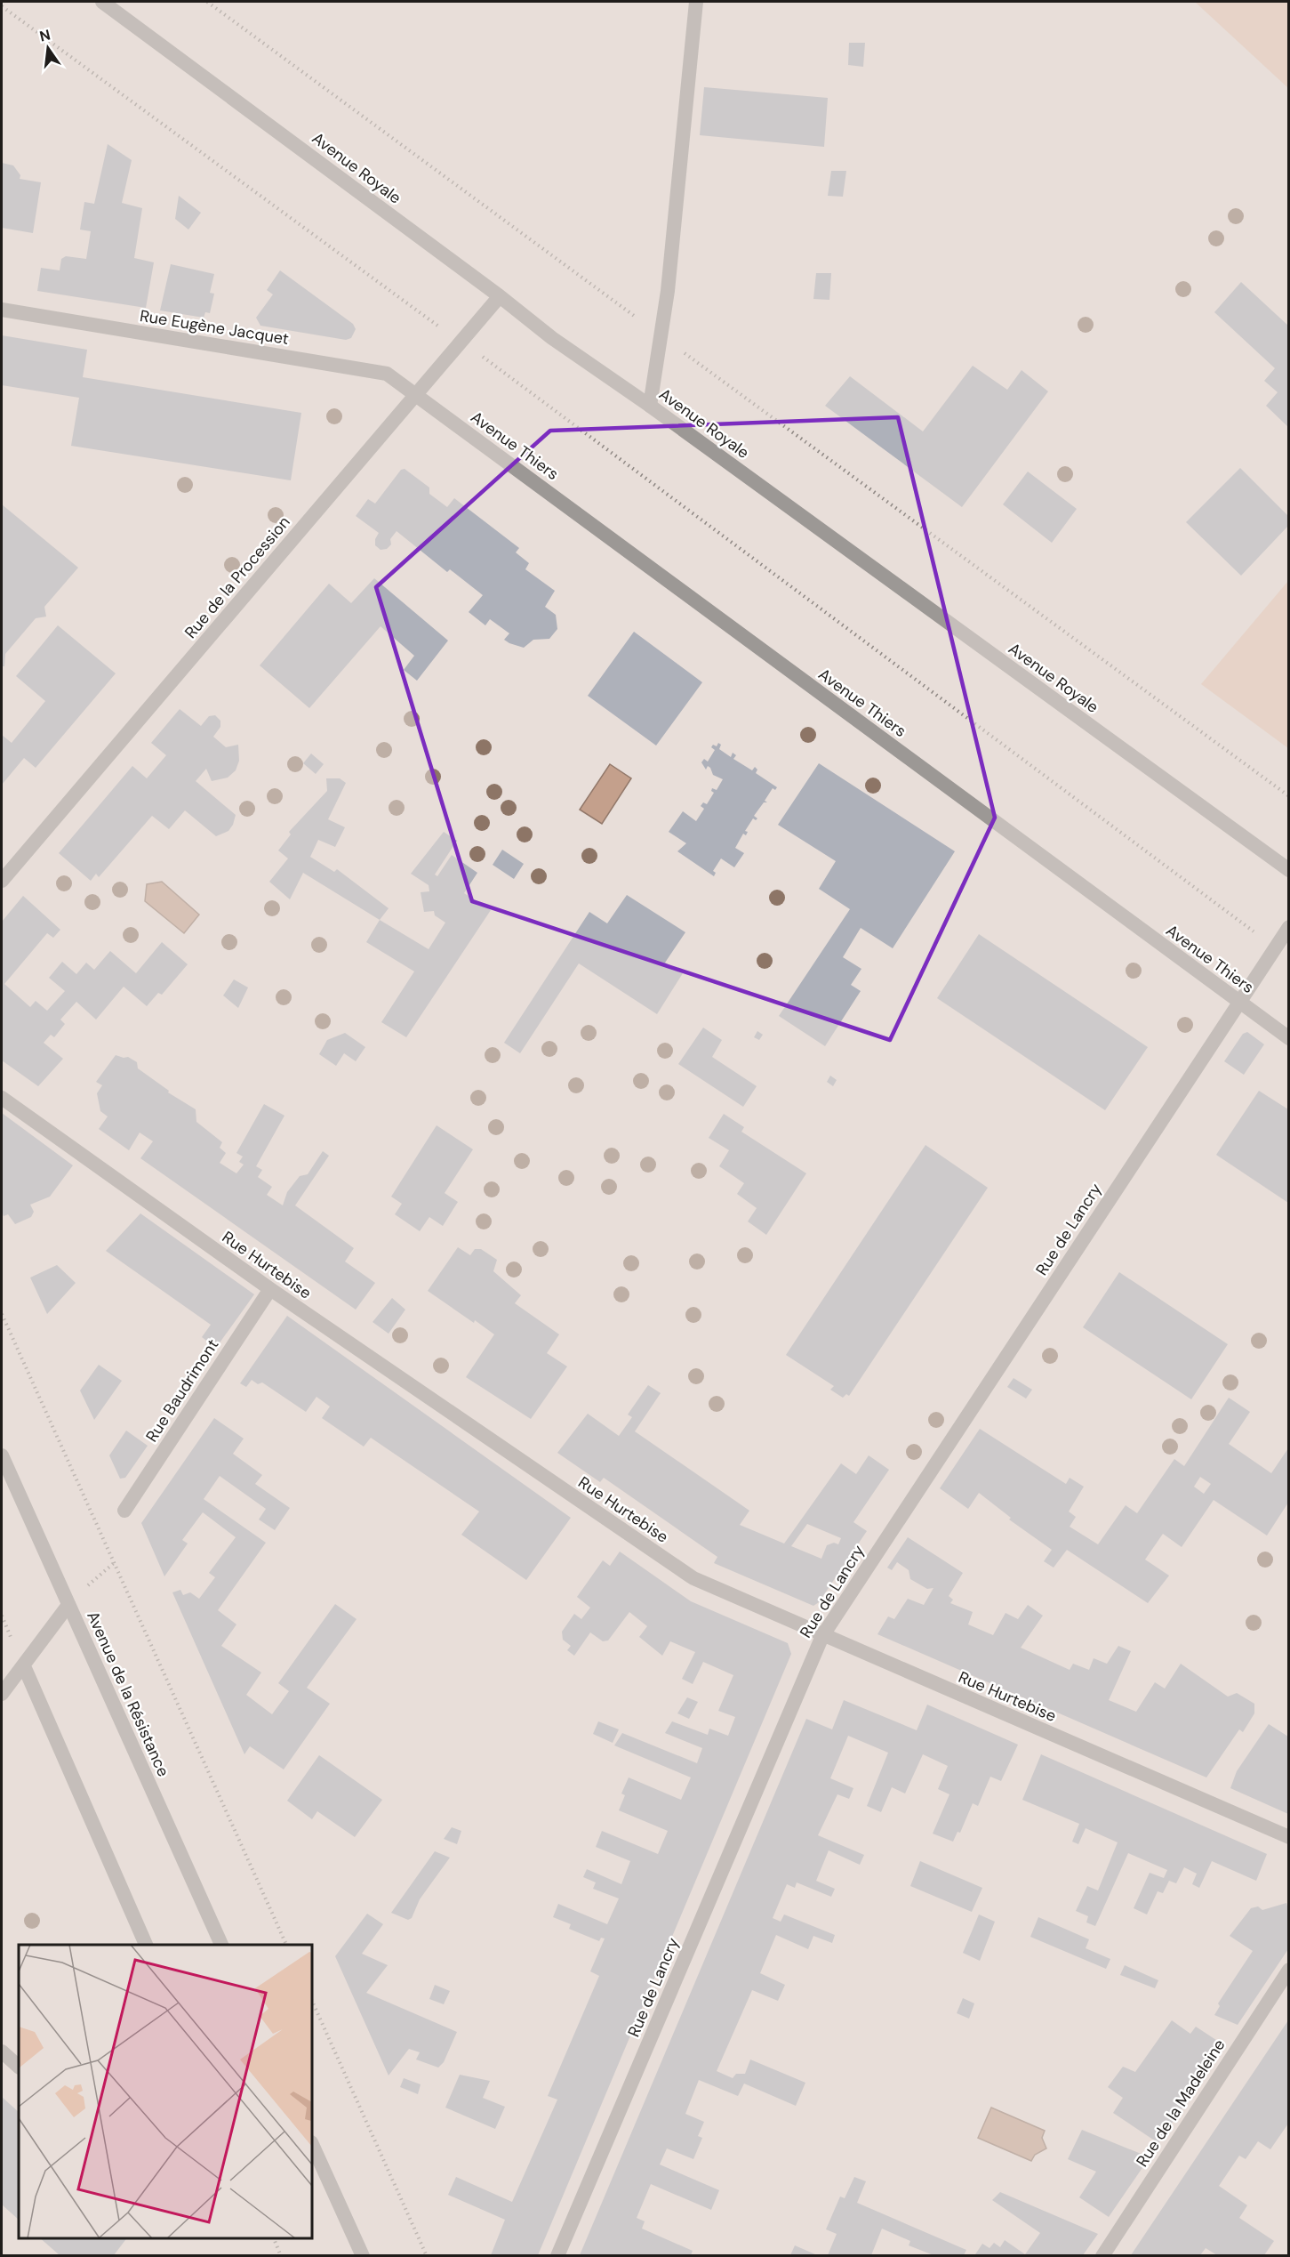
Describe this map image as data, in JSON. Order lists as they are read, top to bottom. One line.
{"streets":{"street":["Avenue Royale","Rue Eugène Jacquet","Avenue Thiers","Rue de la Procession","Rue de Lancry","Rue Hurtebise","Rue Baudrimont","Avenue de la Résistance","Rue de la Madeleine"]},"crossings":[["Avenue Royale","Rue de la Procession"],["Rue Eugène Jacquet","Avenue Thiers"],["Rue Eugène Jacquet","Rue de la Procession"],["Avenue Thiers","Rue de la Procession"],["Avenue Thiers","Rue de Lancry"],["Rue de Lancry","Rue Hurtebise"],["Rue Hurtebise","Rue Baudrimont"]],"north":"top"}
